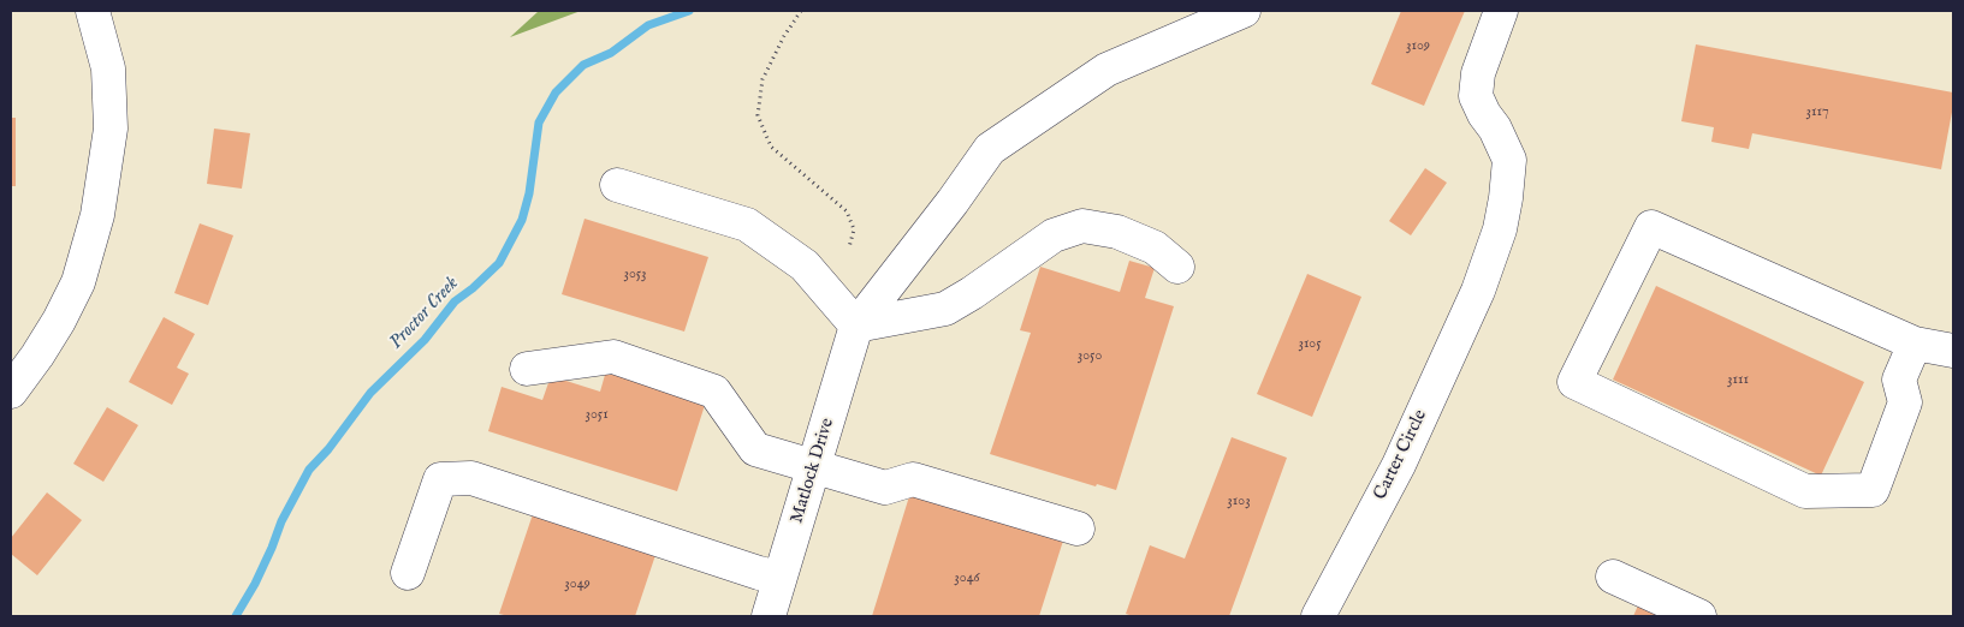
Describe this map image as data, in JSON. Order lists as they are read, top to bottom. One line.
{"streets":{"street":["Carter Circle","Matlock Drive"]},"water":["Proctor Creek"],"house_numbers":["3109","3117","3053","3105","3050","3111","3051","3103","3046","3049"]}
